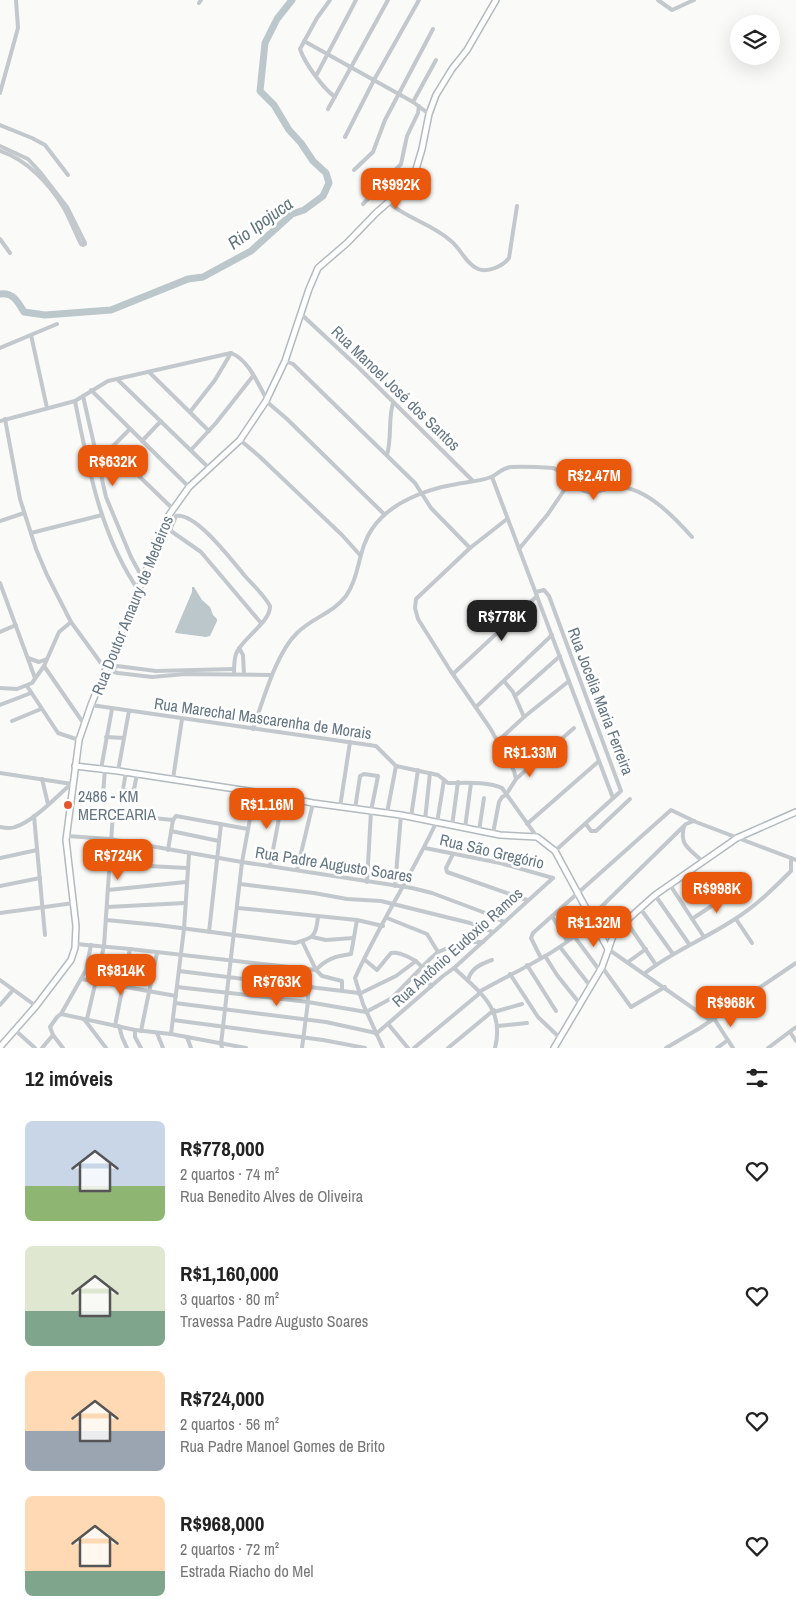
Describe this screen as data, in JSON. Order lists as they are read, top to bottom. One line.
{"streets":{"street":["Rua Manoel José dos Santos","Rua Doutor Amaury de Medeiros","Rua Jocelia Maria Ferreira","Rua Marechal Mascarenha de Morais","Rua São Gregório","Rua Padre Augusto Soares","Rua Antônio Eudoxio Ramos"]},"crossings":[["Rua Manoel José dos Santos","Rua Doutor Amaury de Medeiros"],["Rua Doutor Amaury de Medeiros","Rua Marechal Mascarenha de Morais"],["Rua Doutor Amaury de Medeiros","Rua Padre Augusto Soares"],["Rua São Gregório","Rua Antônio Eudoxio Ramos"],["Rua Padre Augusto Soares","Rua Antônio Eudoxio Ramos"]],"water":["Rio Ipojuca"],"places":["2486 - KM MERCEARIA"],"page":{"price":["R$992K","R$632K","R$2.47M","R$778K","R$1.33M","R$1.16M","R$724K","R$998K","R$1.32M","R$814K","R$763K","R$968K"],"heading":"12 imóveis","list":[{"name":"R$778,000","note":"2 quartos · 74 m² · Rua Benedito Alves de Oliveira"},{"name":"R$1,160,000","note":"3 quartos · 80 m² · Travessa Padre Augusto Soares"},{"name":"R$724,000","note":"2 quartos · 56 m² · Rua Padre Manoel Gomes de Brito"},{"name":"R$968,000","note":"2 quartos · 72 m² · Estrada Riacho do Mel"}]}}
